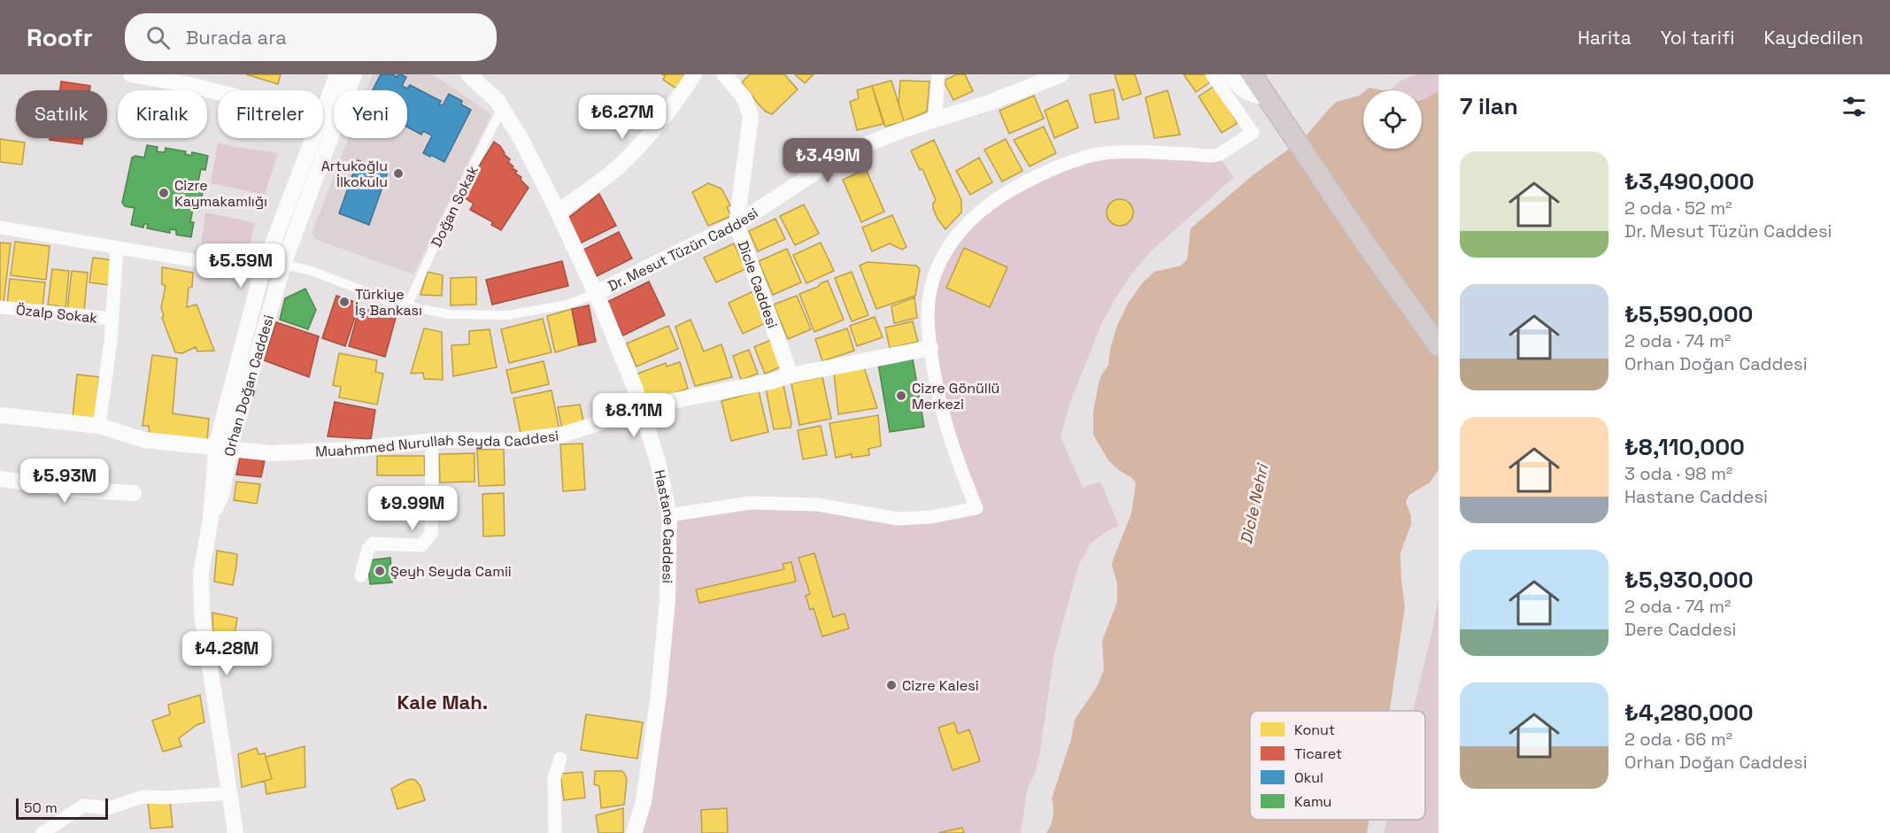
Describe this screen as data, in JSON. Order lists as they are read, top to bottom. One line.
{"streets":{"street":["Doğan Sokak","Dr. Mesut Tüzün Caddesi","Dicle Caddesi","Özalp Sokak","Orhan Doğan Caddesi","Muahmmed Nurullah Seyda Caddesi","Hastane Caddesi"]},"crossings":[["Doğan Sokak","Dr. Mesut Tüzün Caddesi"],["Doğan Sokak","Hastane Caddesi"],["Dr. Mesut Tüzün Caddesi","Dicle Caddesi"],["Dr. Mesut Tüzün Caddesi","Orhan Doğan Caddesi"],["Dr. Mesut Tüzün Caddesi","Hastane Caddesi"],["Dicle Caddesi","Muahmmed Nurullah Seyda Caddesi"],["Orhan Doğan Caddesi","Muahmmed Nurullah Seyda Caddesi"],["Muahmmed Nurullah Seyda Caddesi","Hastane Caddesi"]],"districts":["Kale Mah."],"water":["Dicle Nehri"],"places":["Artukoğlu İlkokulu","Cizre Kaymakamlığı","Türkiye İş Bankası","Cizre Gönüllü Merkezi","Şeyh Seyda Camii","Cizre Kalesi"],"legend":["Konut","Ticaret","Okul","Kamu"],"scale_bar":"50 m","page":{"header":"Roofr","search":"Burada ara","nav":["Harita","Yol tarifi","Kaydedilen"],"heading":"7 ilan","chip":["Satılık","Kiralık","Filtreler","Yeni"],"price":["₺6.27M","₺3.49M","₺5.59M","₺8.11M","₺5.93M","₺9.99M","₺4.28M"],"list":[{"name":"₺3,490,000","note":"2 oda · 52 m² · Dr. Mesut Tüzün Caddesi"},{"name":"₺5,590,000","note":"2 oda · 74 m² · Orhan Doğan Caddesi"},{"name":"₺8,110,000","note":"3 oda · 98 m² · Hastane Caddesi"},{"name":"₺5,930,000","note":"2 oda · 74 m² · Dere Caddesi"},{"name":"₺4,280,000","note":"2 oda · 66 m² · Orhan Doğan Caddesi"}],"scale":"50 m"}}
